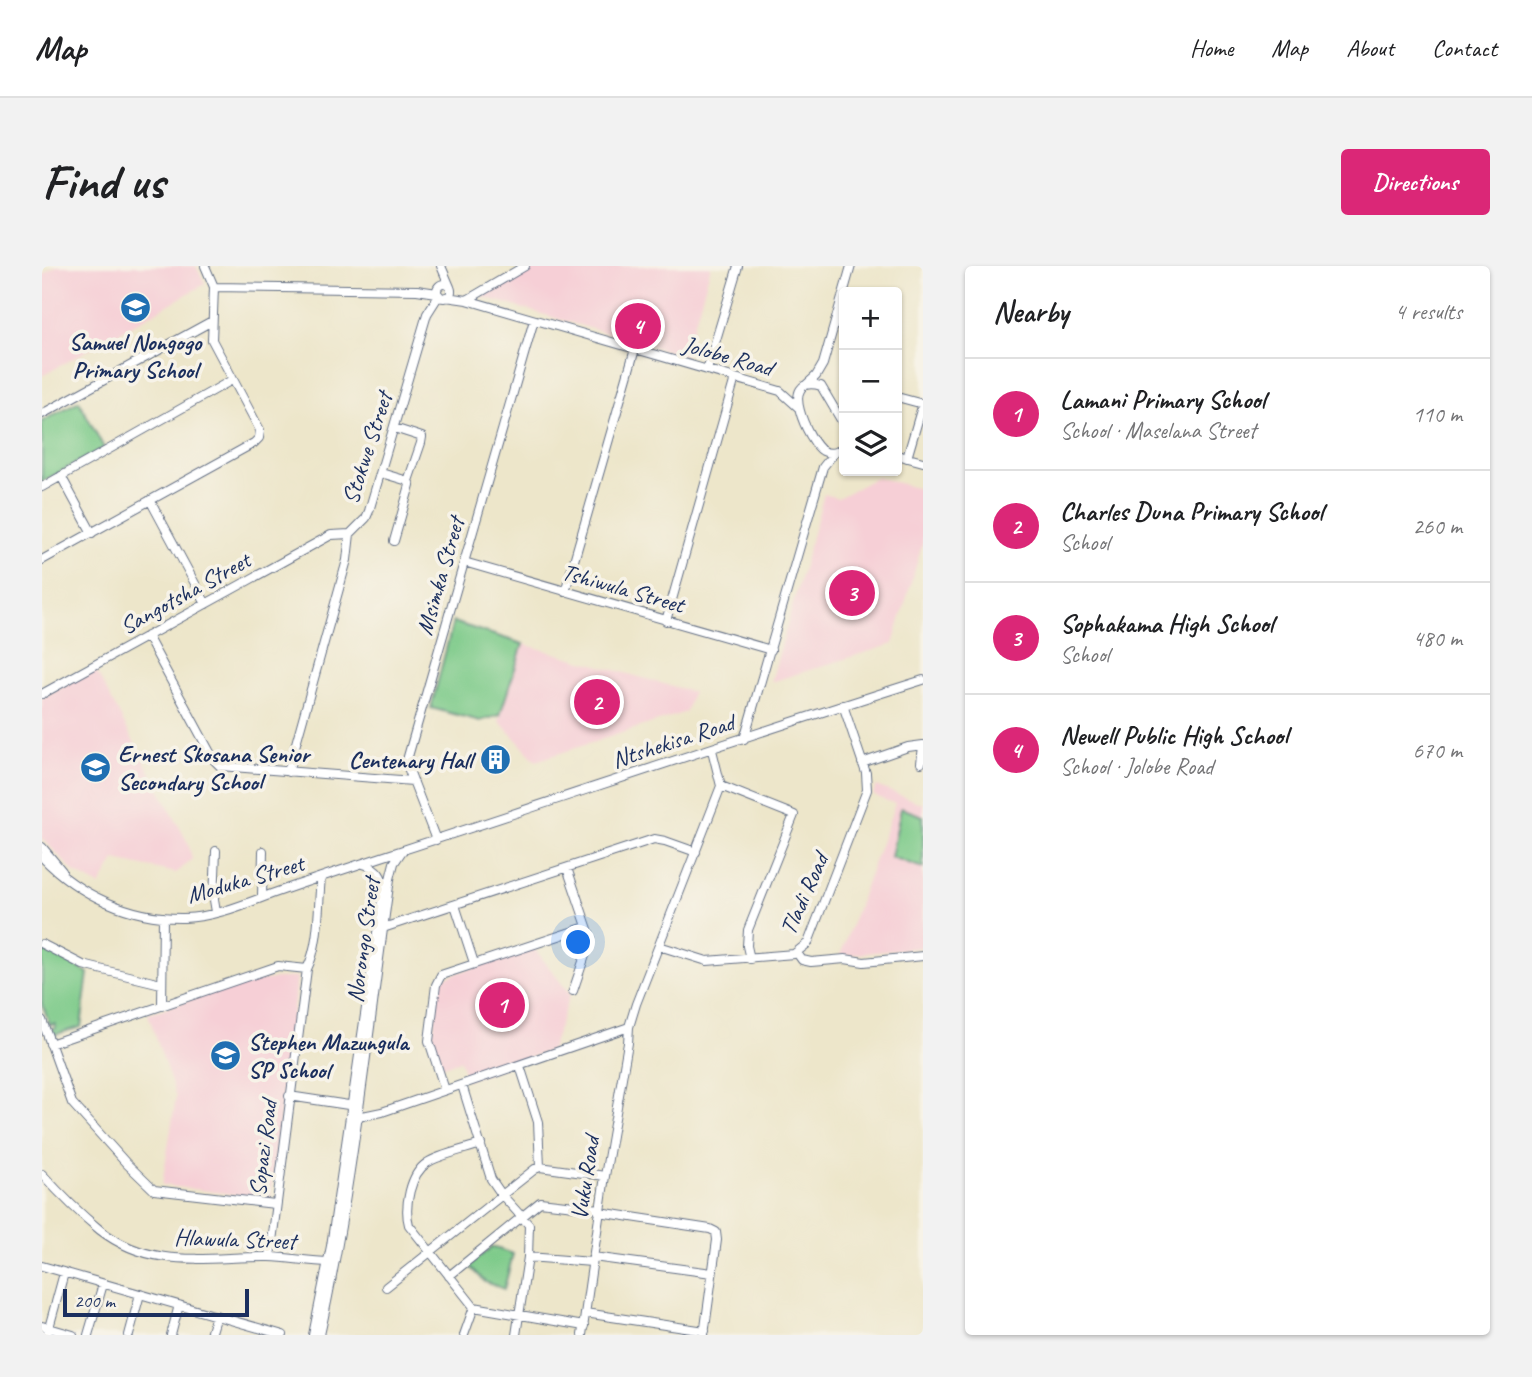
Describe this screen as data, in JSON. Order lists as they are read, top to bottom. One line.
{"streets":{"street":["Jolobe Road","Stokwe Street","Msimka Street","Tshiwula Street","Sangotsha Street","Ntshekisa Road","Moduka Street","Tladi Road","Norongo Street","Sopazi Road","Vuku Road","Hlawula Street"]},"crossings":[["Jolobe Road","Stokwe Street"],["Jolobe Road","Msimka Street"],["Stokwe Street","Sangotsha Street"],["Msimka Street","Tshiwula Street"],["Msimka Street","Ntshekisa Road"],["Msimka Street","Moduka Street"],["Ntshekisa Road","Moduka Street"],["Ntshekisa Road","Tladi Road"],["Moduka Street","Norongo Street"],["Moduka Street","Sopazi Road"],["Tladi Road","Vuku Road"],["Sopazi Road","Hlawula Street"]],"places":{"school or university":["Samuel Nongogo Primary School","Ernest Skosana Senior Secondary School","Stephen Mazungula SP School"],"building":["Centenary Hall"]},"scale_bar":"200 m","page":{"header":"Map","nav":["Home","Map","About","Contact"],"buttons":"Directions","title":"Find us","heading":["Nearby","4 results"],"map_buttons":["+","−"],"pins":["4","3","2","1"],"list":[{"mark":"1","name":"Lamani Primary School","note":"School · Maselana Street","value":"110 m"},{"mark":"2","name":"Charles Duna Primary School","note":"School","value":"260 m"},{"mark":"3","name":"Sophakama High School","note":"School","value":"480 m"},{"mark":"4","name":"Newell Public High School","note":"School · Jolobe Road","value":"670 m"}],"scale":"200 m"}}
